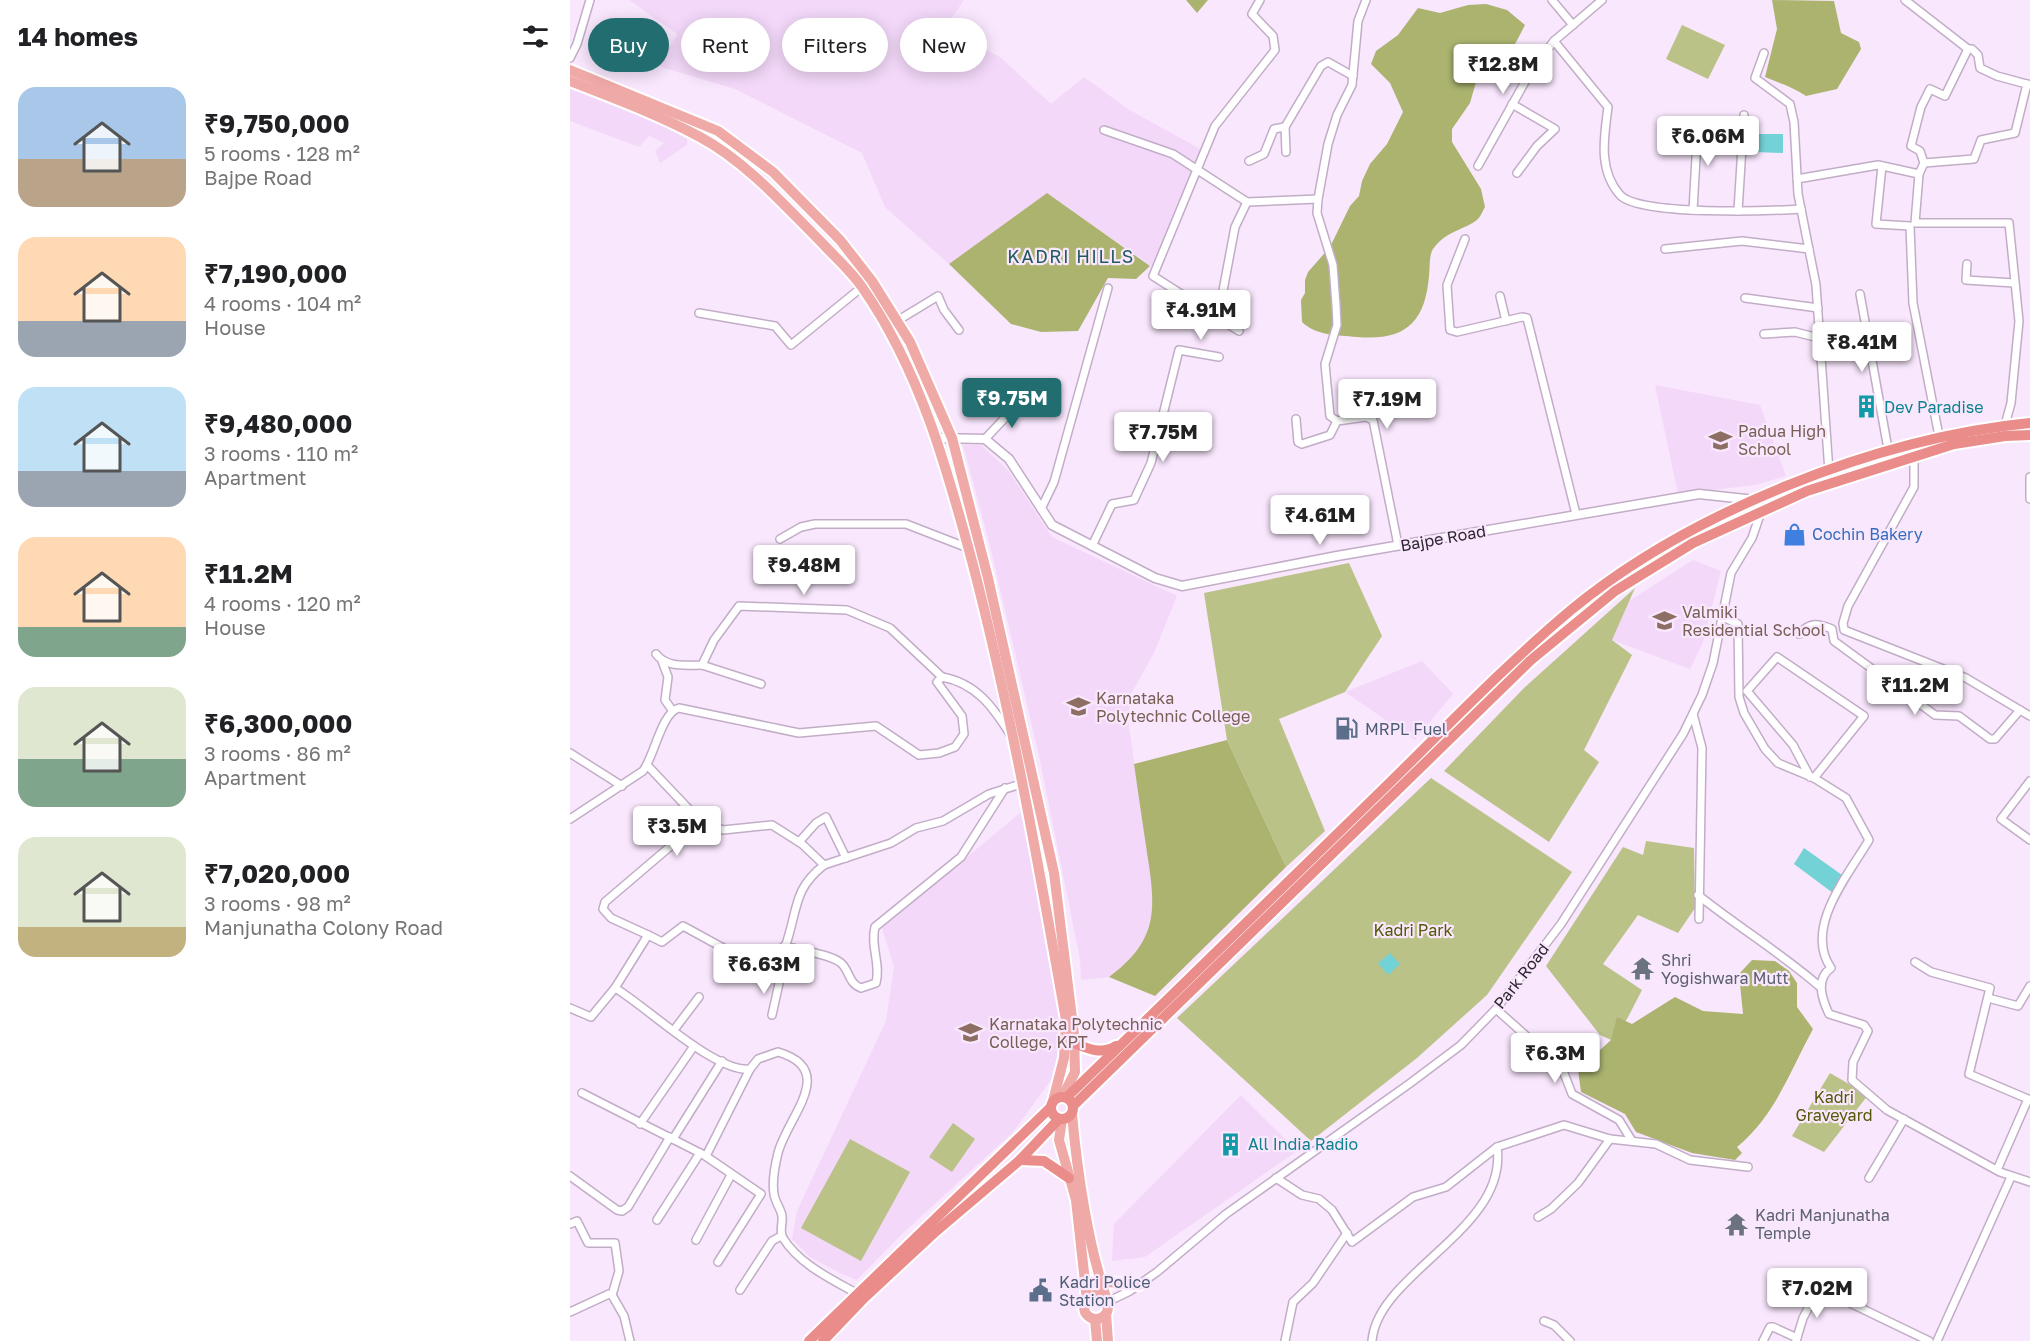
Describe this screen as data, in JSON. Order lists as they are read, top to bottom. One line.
{"streets":{"street":["Bajpe Road","Park Road"]},"districts":["KADRI HILLS"],"parks":["Kadri Park","Kadri Graveyard"],"places":{"building":["Dev Paradise","All India Radio"],"school or university":["Padua High School","Valmiki Residential School","Karnataka Polytechnic College","Karnataka Polytechnic College, KPT"],"shop":["Cochin Bakery"],"fuel station":["MRPL Fuel"],"temple":["Shri Yogishwara Mutt","Kadri Manjunatha Temple"],"public building":["Kadri Police Station"]},"page":{"heading":"14 homes","chip":["Buy","Rent","Filters","New"],"price":["₹12.8M","₹6.06M","₹4.91M","₹8.41M","₹9.75M","₹7.19M","₹7.75M","₹4.61M","₹9.48M","₹11.2M","₹3.5M","₹6.63M","₹6.3M","₹7.02M"],"list":[{"name":"₹9,750,000","note":"5 rooms · 128 m² · Bajpe Road"},{"name":"₹7,190,000","note":"4 rooms · 104 m² · House"},{"name":"₹9,480,000","note":"3 rooms · 110 m² · Apartment"},{"name":"₹11.2M","note":"4 rooms · 120 m² · House"},{"name":"₹6,300,000","note":"3 rooms · 86 m² · Apartment"},{"name":"₹7,020,000","note":"3 rooms · 98 m² · Manjunatha Colony Road"}]}}
